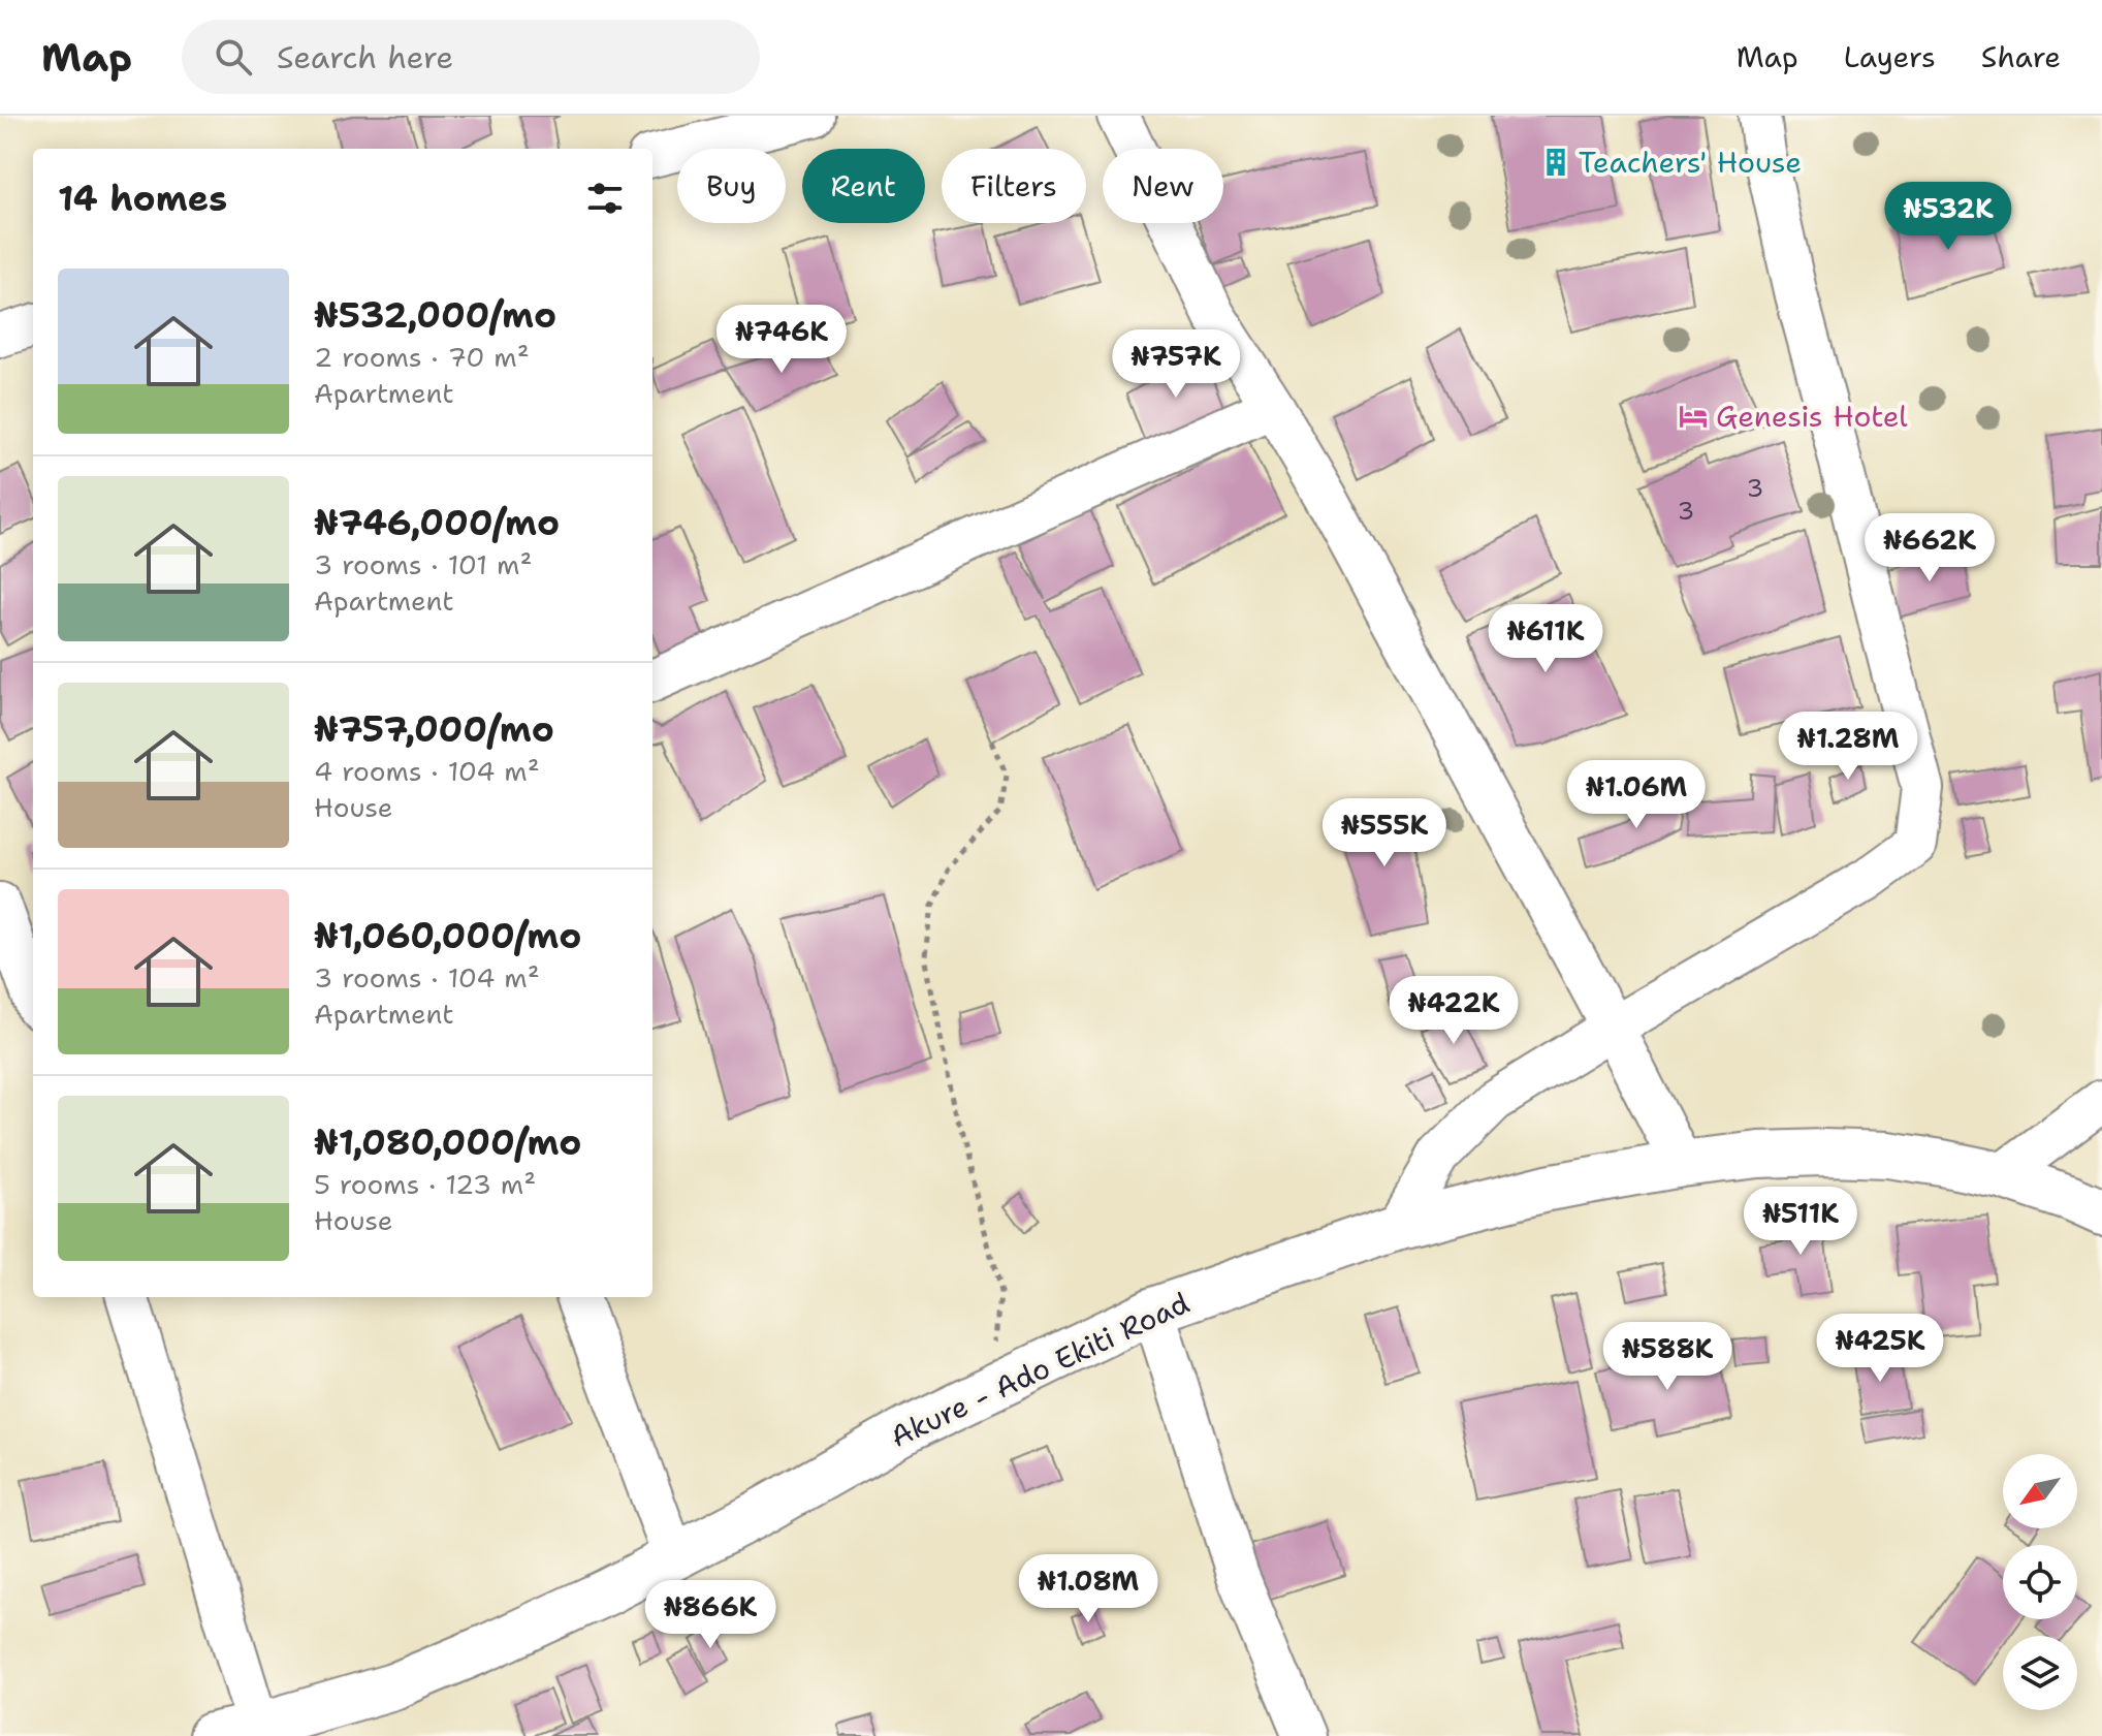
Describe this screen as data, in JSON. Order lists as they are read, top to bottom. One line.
{"streets":{"main road":["Akure - Ado Ekiti Road"]},"places":{"building":["Teachers' House"],"hotel":["Genesis Hotel"]},"house_numbers":["3","3"],"north":"bottom left","page":{"header":"Map","search":"Search here","nav":["Map","Layers","Share"],"chip":["Buy","Rent","Filters","New"],"heading":"14 homes","price":["₦532K","₦746K","₦757K","₦662K","₦611K","₦1.28M","₦1.06M","₦555K","₦422K","₦511K","₦425K","₦588K","₦1.08M","₦866K"],"list":[{"name":"₦532,000/mo","note":"2 rooms · 70 m² · Apartment"},{"name":"₦746,000/mo","note":"3 rooms · 101 m² · Apartment"},{"name":"₦757,000/mo","note":"4 rooms · 104 m² · House"},{"name":"₦1,060,000/mo","note":"3 rooms · 104 m² · Apartment"},{"name":"₦1,080,000/mo","note":"5 rooms · 123 m² · House"}]}}
